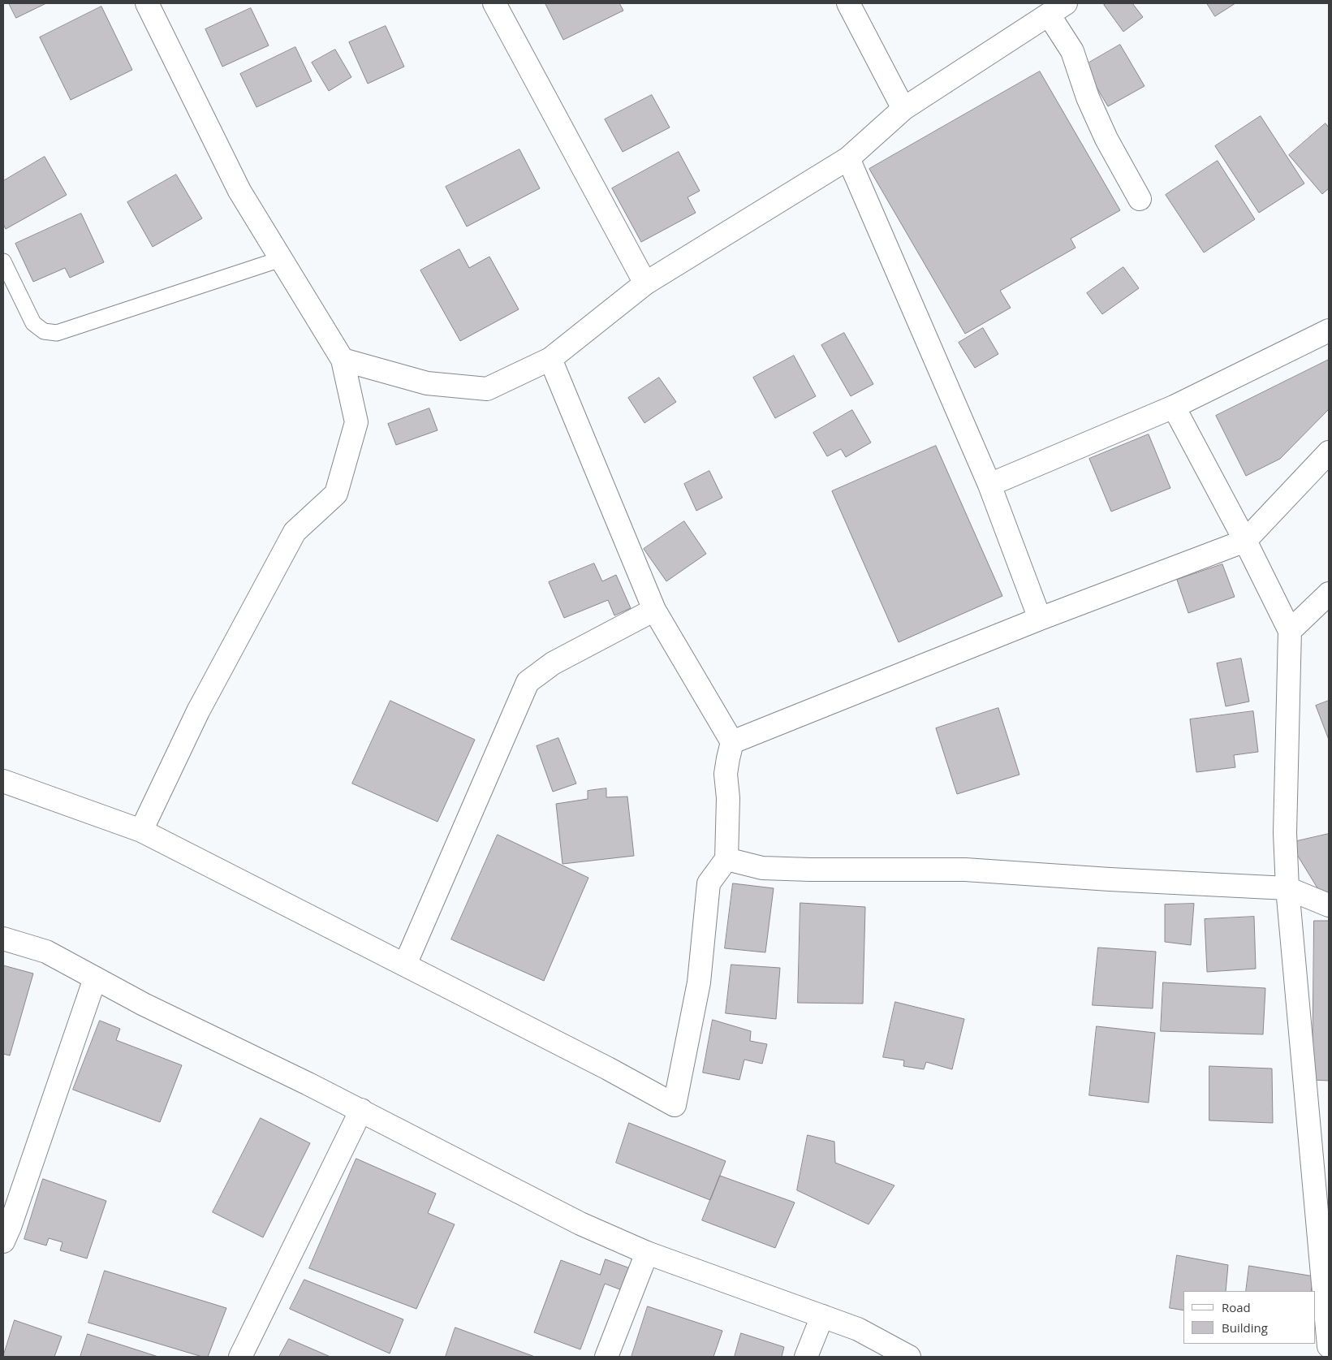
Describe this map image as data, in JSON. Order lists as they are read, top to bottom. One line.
{"legend":["Road","Building"]}
